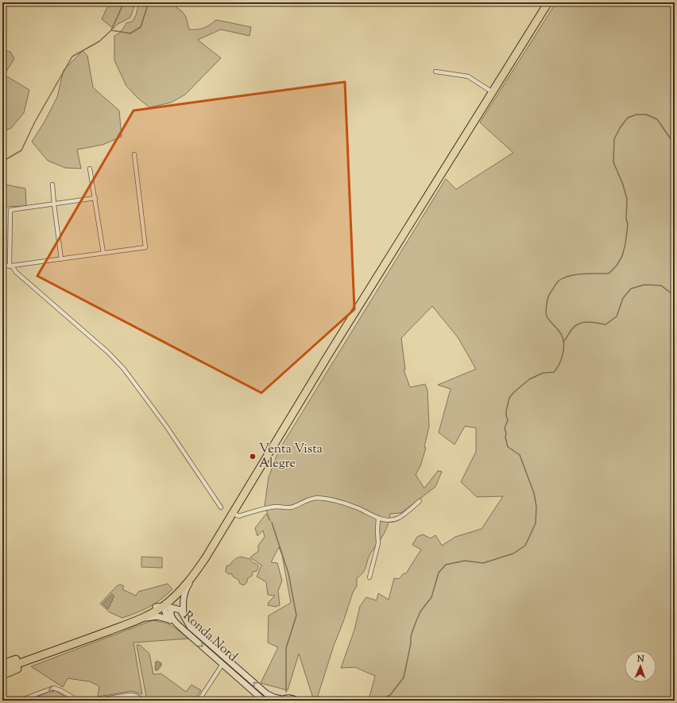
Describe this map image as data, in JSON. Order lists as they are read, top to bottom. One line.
{"streets":{"main road":["Ronda Nord"]},"places":["Venta Vista Alegre"],"north":"top"}
